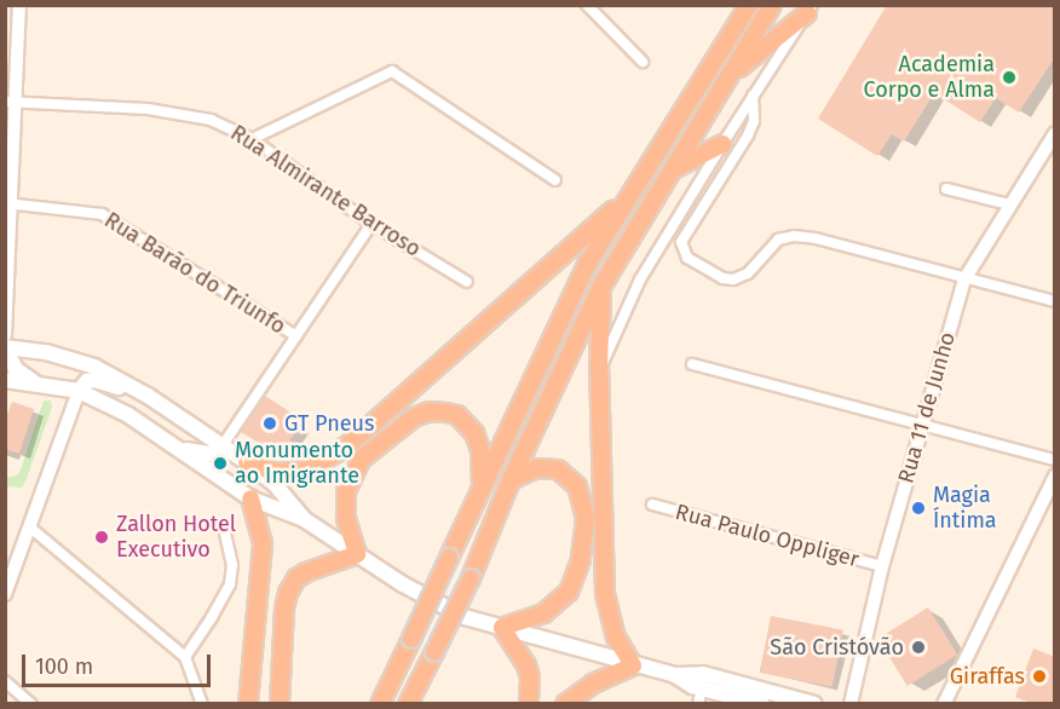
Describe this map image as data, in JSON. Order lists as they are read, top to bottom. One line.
{"streets":{"street":["Rua Almirante Barroso","Rua Barão do Triunfo","Rua 11 de Junho","Rua Paulo Oppliger"]},"crossings":[["Rua 11 de Junho","Rua Paulo Oppliger"]],"places":["Academia Corpo e Alma","GT Pneus","Monumento ao Imigrante","Magia Íntima","Zallon Hotel Executivo","São Cristóvão","Giraffas"],"scale_bar":"100 m"}
